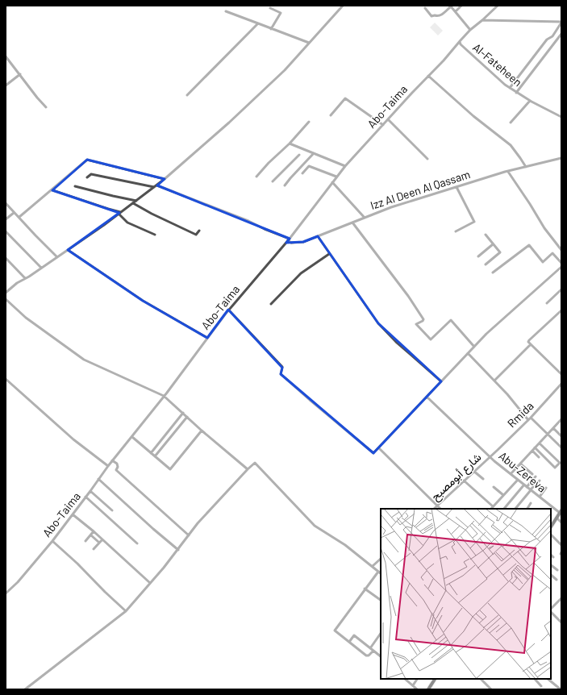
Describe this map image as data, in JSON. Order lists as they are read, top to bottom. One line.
{"streets":{"street":["Al-Fateheen","Abo-Taima","Izz Al Deen Al Qassam","Rmida","Abu-Zereva","شارع أبومصبح"]},"crossings":[["Al-Fateheen","Abo-Taima"],["Abo-Taima","Izz Al Deen Al Qassam"],["Rmida","Abu-Zereva"],["Rmida","شارع أبومصبح"],["Abu-Zereva","شارع أبومصبح"]]}
